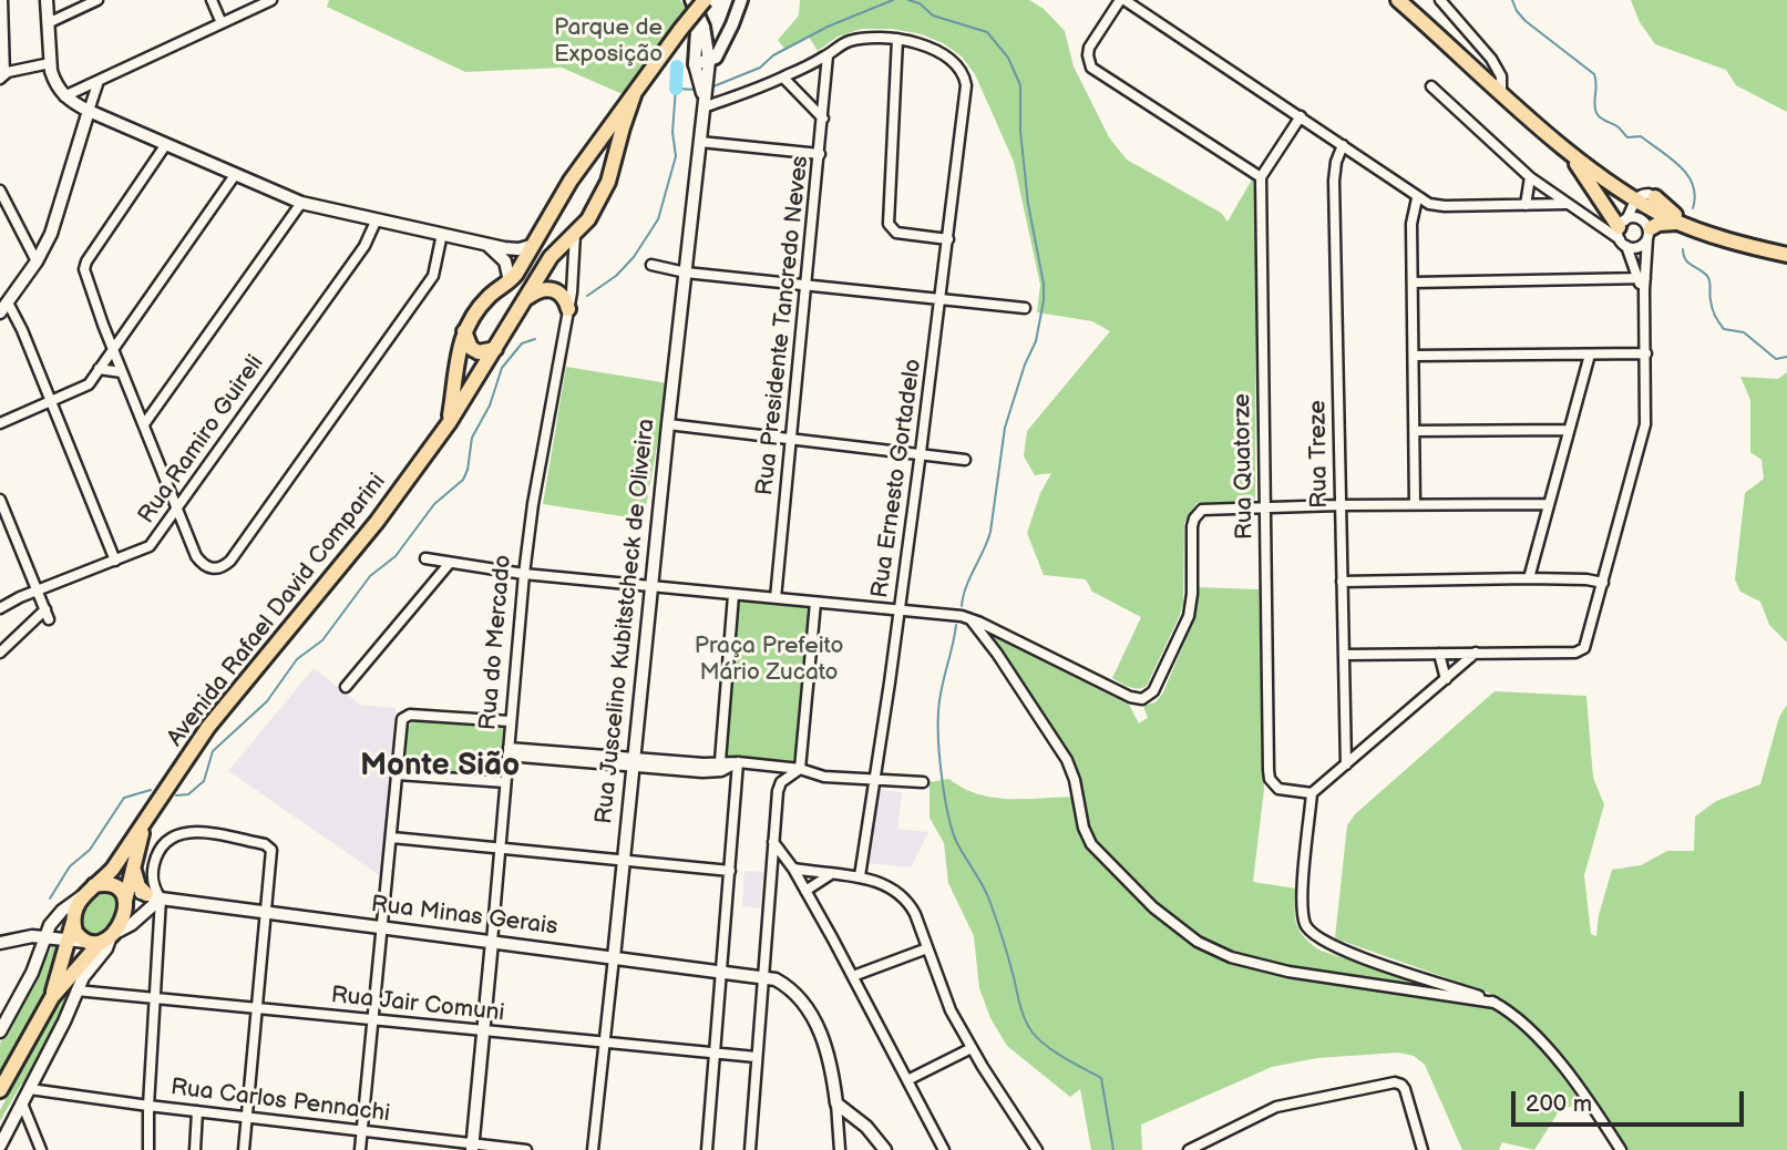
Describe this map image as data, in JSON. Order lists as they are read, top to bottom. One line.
{"streets":{"main road":["Avenida Rafael David Comparini"],"street":["Rua Presidente Tancredo Neves","Rua Ramiro Guireli","Rua Treze","Rua Quatorze","Rua Ernesto Gortadelo","Rua Juscelino Kubitstcheck de Oliveira","Rua do Mercado","Rua Minas Gerais","Rua Jair Comuni","Rua Carlos Pennachi"]},"crossings":[["Avenida Rafael David Comparini","Rua do Mercado"],["Avenida Rafael David Comparini","Rua Minas Gerais"],["Rua Juscelino Kubitstcheck de Oliveira","Rua Minas Gerais"],["Rua Juscelino Kubitstcheck de Oliveira","Rua Jair Comuni"],["Rua do Mercado","Rua Minas Gerais"],["Rua do Mercado","Rua Jair Comuni"],["Rua do Mercado","Rua Carlos Pennachi"]],"districts":["Monte Sião"],"parks":["Parque de Exposição","Praça Prefeito Mário Zucato"],"scale_bar":"200 m"}
